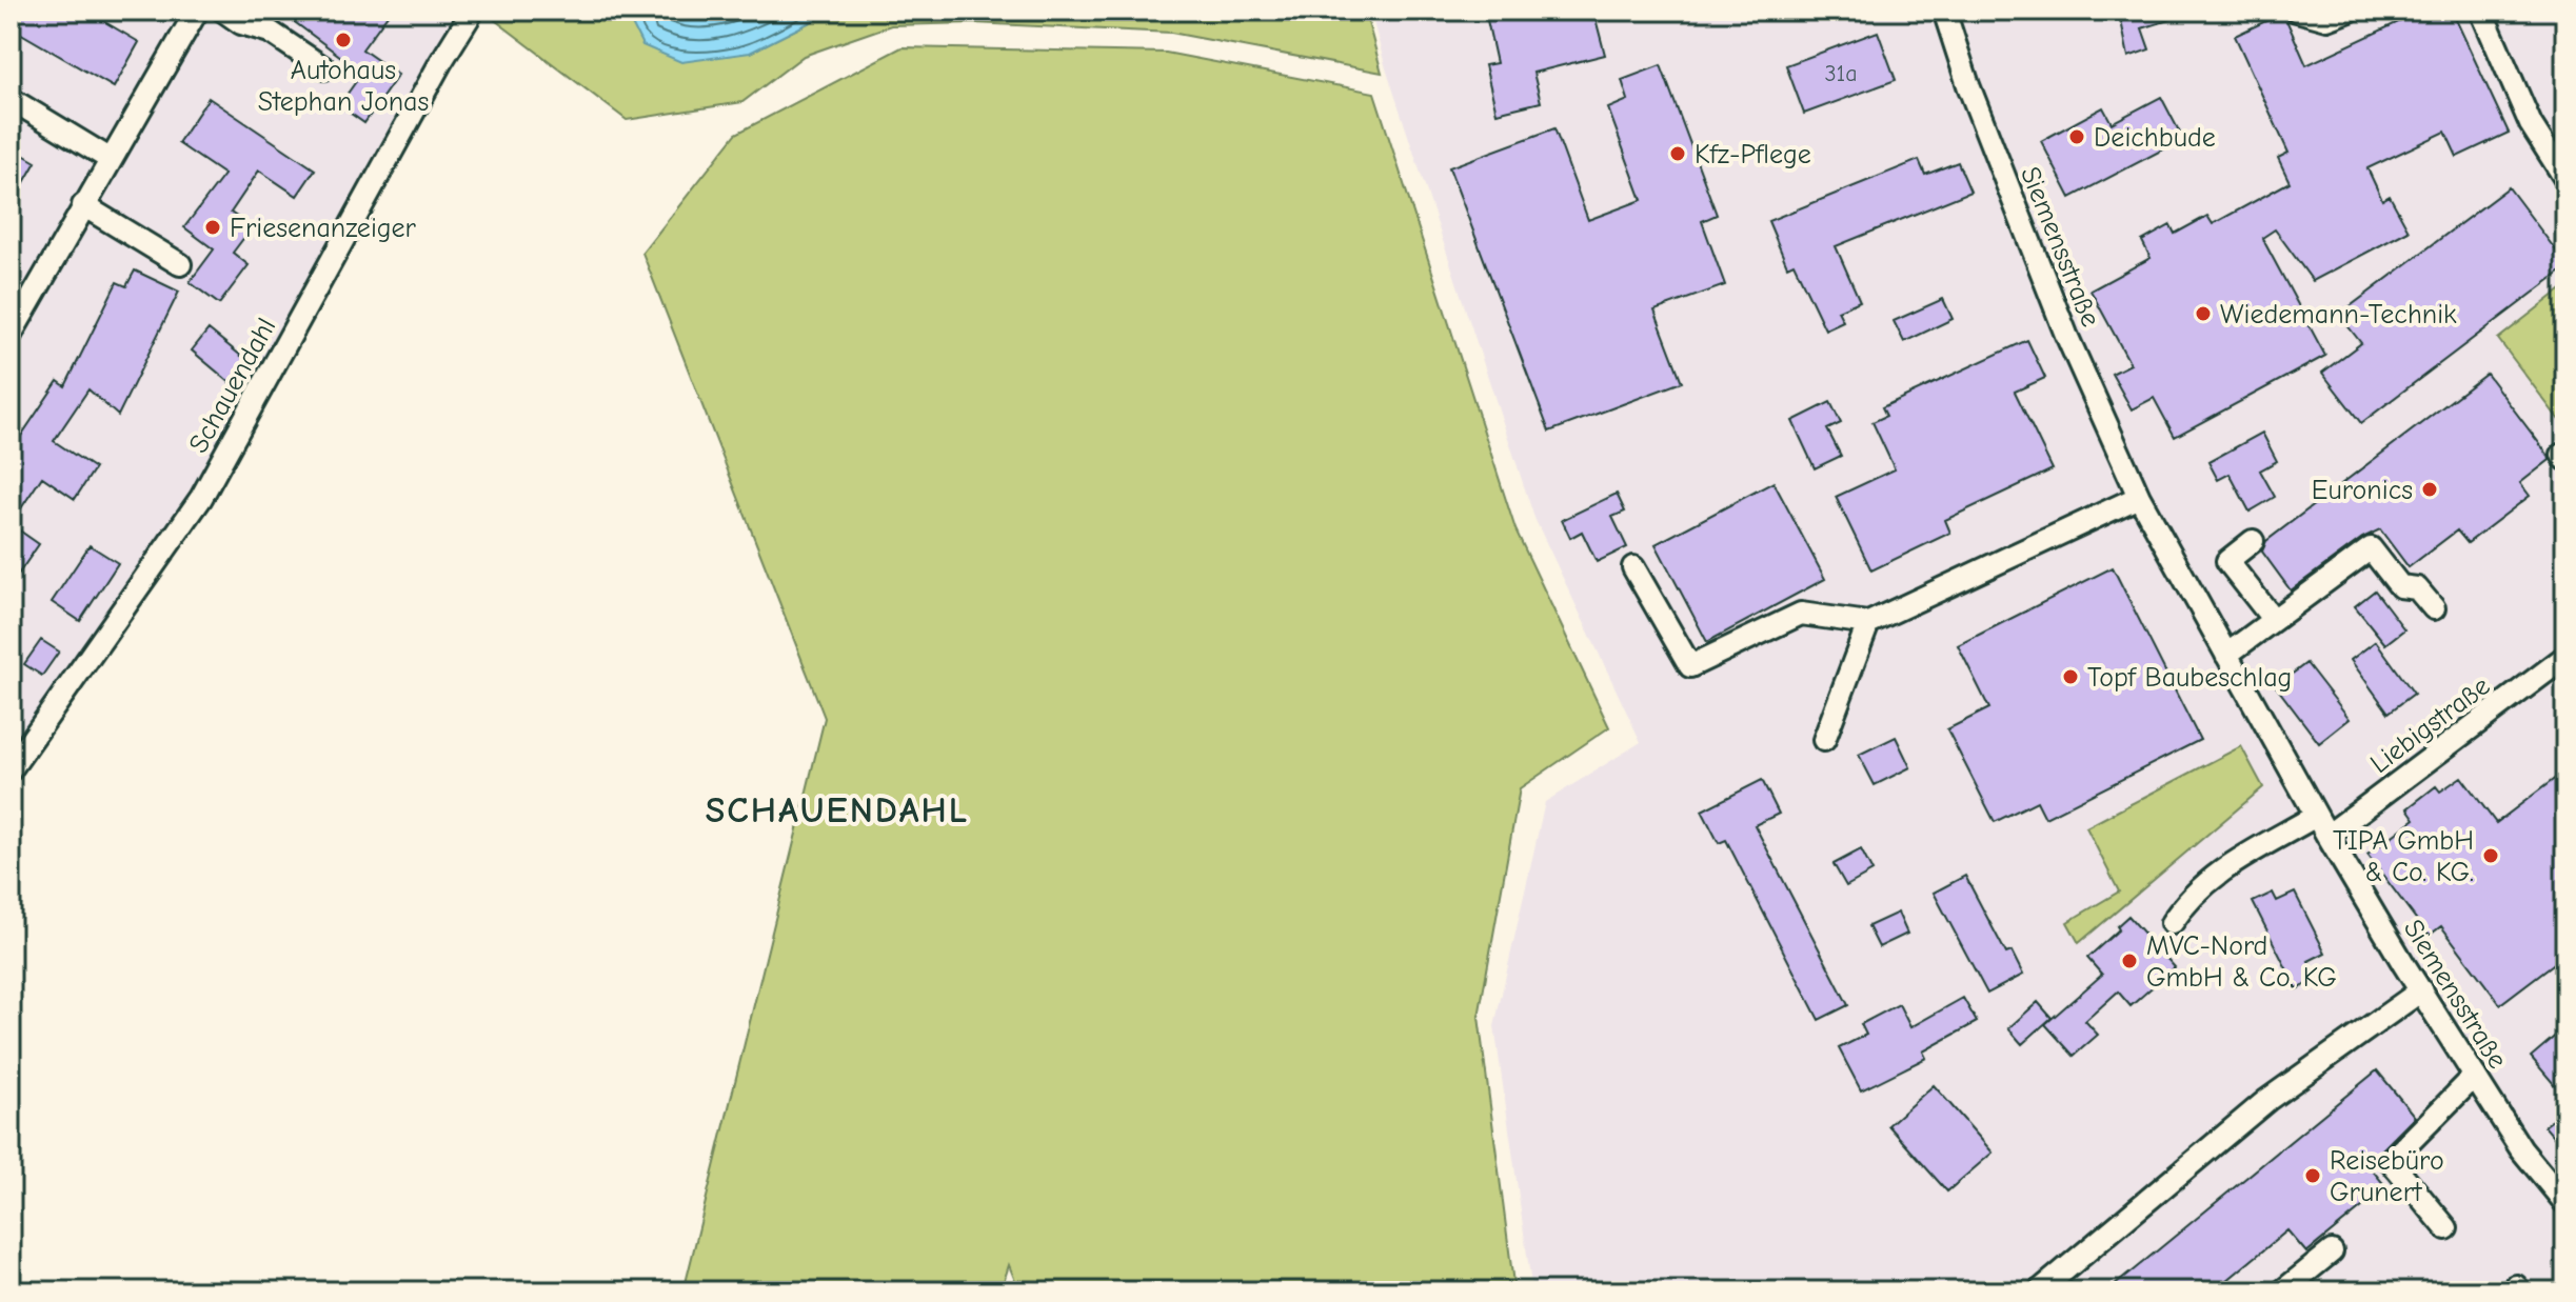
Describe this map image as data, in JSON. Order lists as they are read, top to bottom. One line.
{"streets":{"street":["Siemensstraße","Schauendahl","Liebigstraße"]},"crossings":[["Siemensstraße","Liebigstraße"]],"districts":["SCHAUENDAHL"],"places":["Autohaus Stephan Jonas","Deichbude","Kfz-Pflege","Friesenanzeiger","Wiedemann-Technik","Euronics","Topf Baubeschlag","TIPA GmbH & Co. KG.","MVC-Nord GmbH & Co. KG","Reisebüro Grunert"],"house_numbers":["31a"]}
